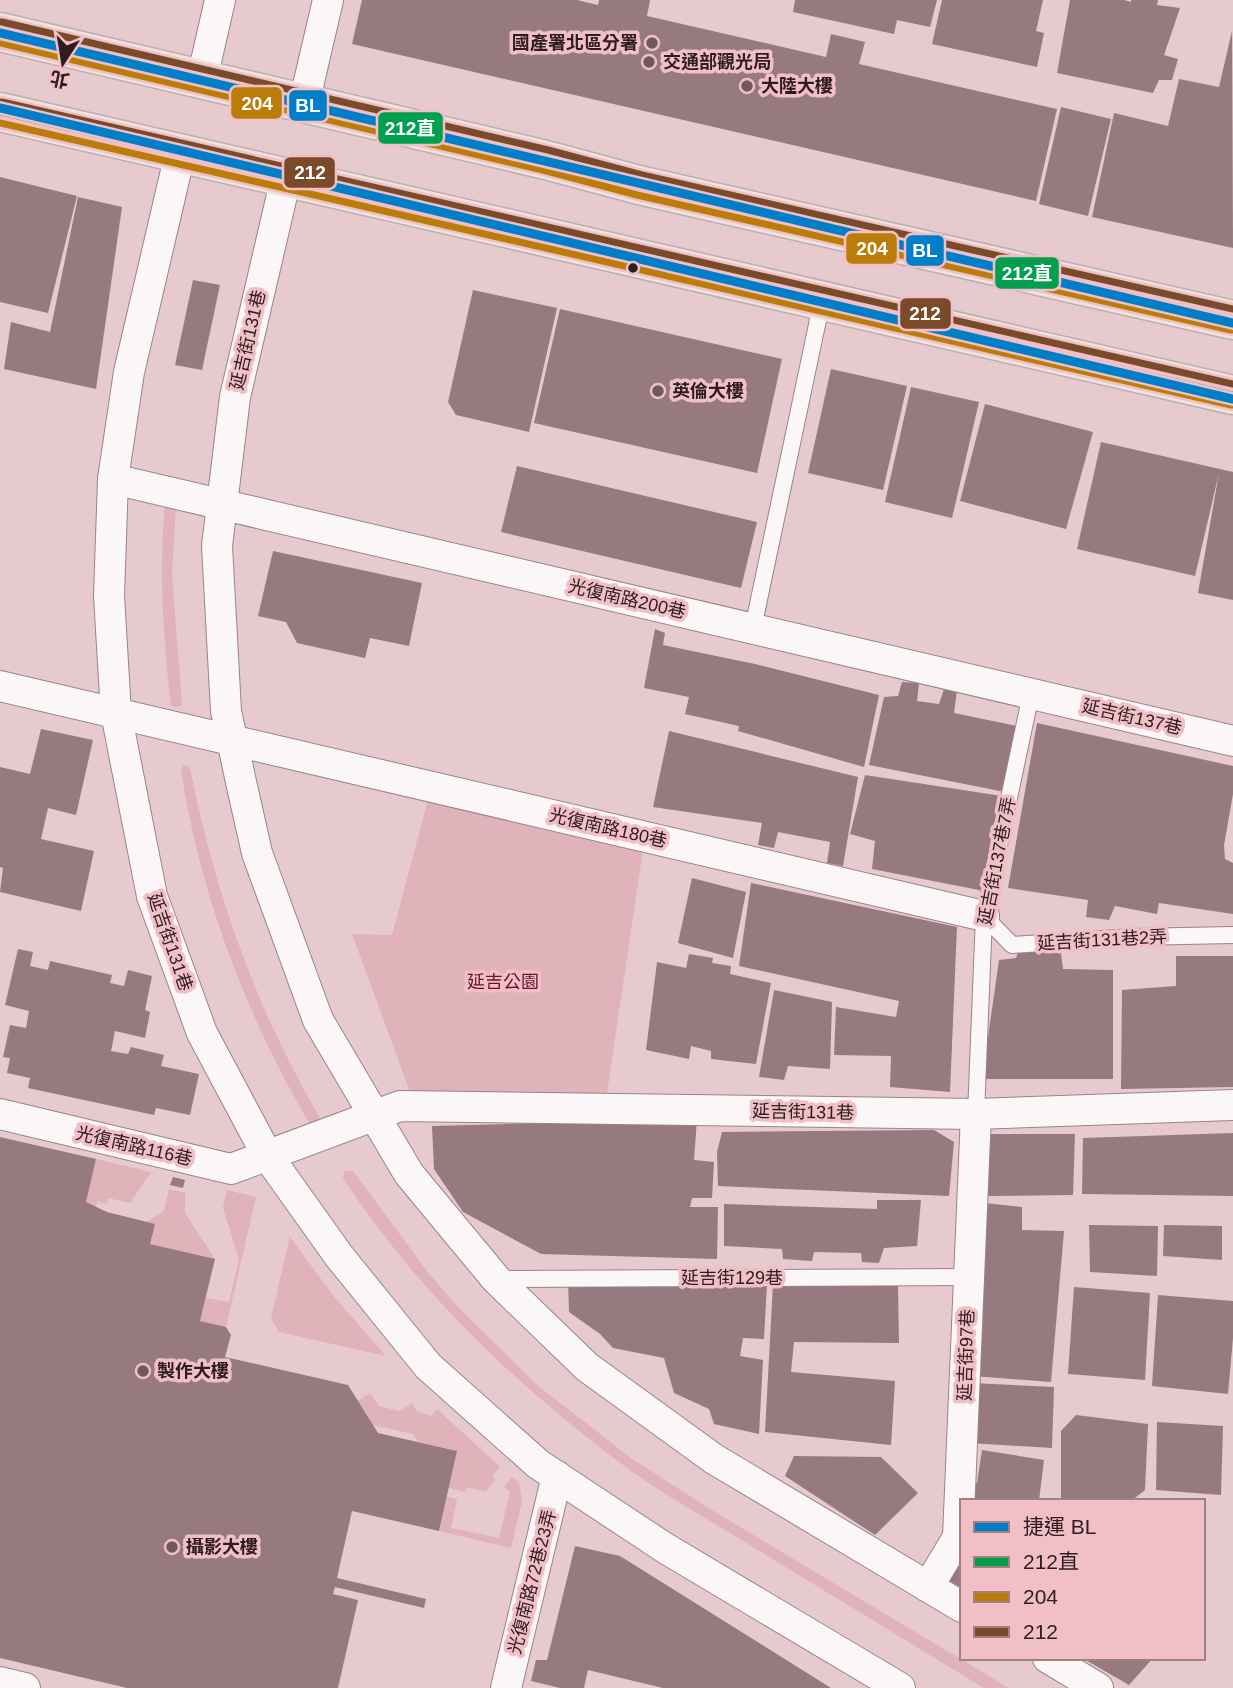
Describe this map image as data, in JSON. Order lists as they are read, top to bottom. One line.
{"streets":{"street":["延吉街131巷","光復南路200巷","延吉街137巷","光復南路180巷","光復南路116巷","延吉街97巷","光復南路72巷23弄"],"lane":["延吉街137巷7弄","延吉街131巷2弄","延吉街129巷"]},"crossings":[["延吉街131巷","光復南路200巷"],["延吉街131巷","光復南路180巷"],["延吉街131巷","延吉街137巷7弄"],["延吉街131巷","光復南路116巷"],["延吉街131巷","延吉街129巷"],["延吉街131巷","延吉街97巷"],["延吉街131巷","光復南路72巷23弄"],["光復南路200巷","延吉街137巷"],["光復南路200巷","延吉街137巷7弄"],["延吉街137巷","延吉街137巷7弄"],["光復南路180巷","延吉街137巷7弄"],["光復南路180巷","延吉街131巷2弄"],["延吉街137巷7弄","延吉街131巷2弄"],["延吉街137巷7弄","延吉街97巷"],["延吉街129巷","延吉街97巷"]],"parks":["延吉公園"],"places":["國產署北區分署","交通部觀光局","大陸大樓","英倫大樓","製作大樓","攝影大樓"],"lines":["transit line 212","transit line 212直","metro line BL","transit line 204"],"legend":["捷運 BL","212直","204","212"],"north":"bottom"}
